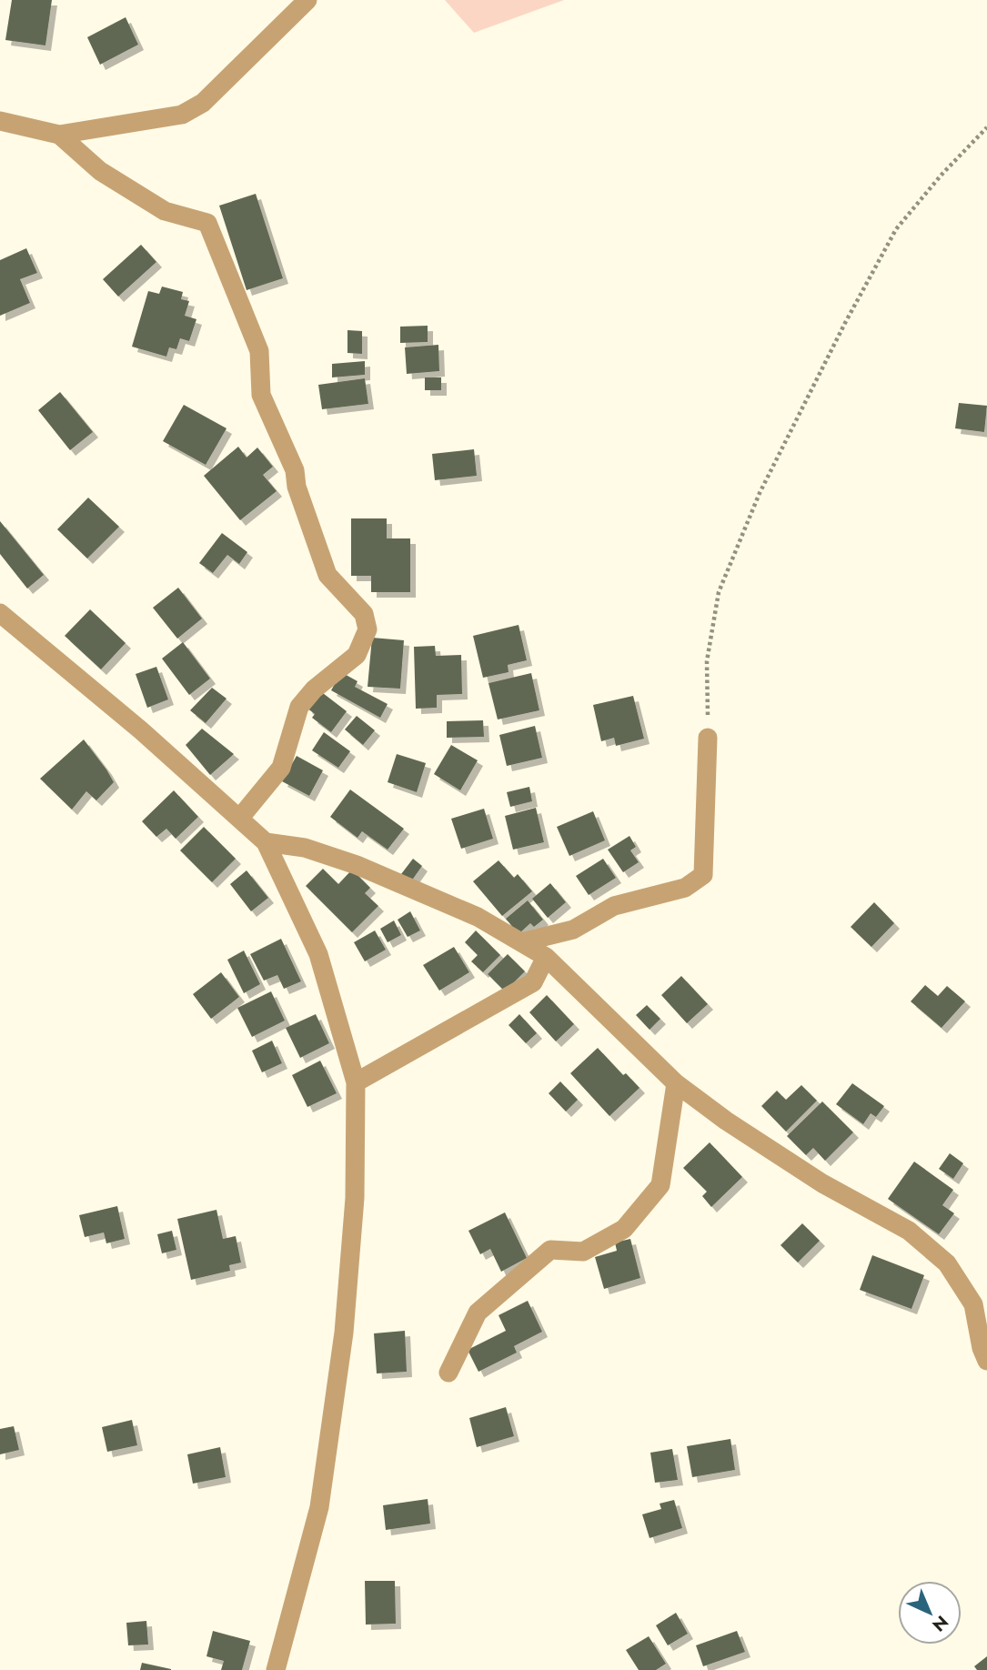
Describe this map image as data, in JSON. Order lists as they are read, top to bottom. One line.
{"north":"bottom right"}
